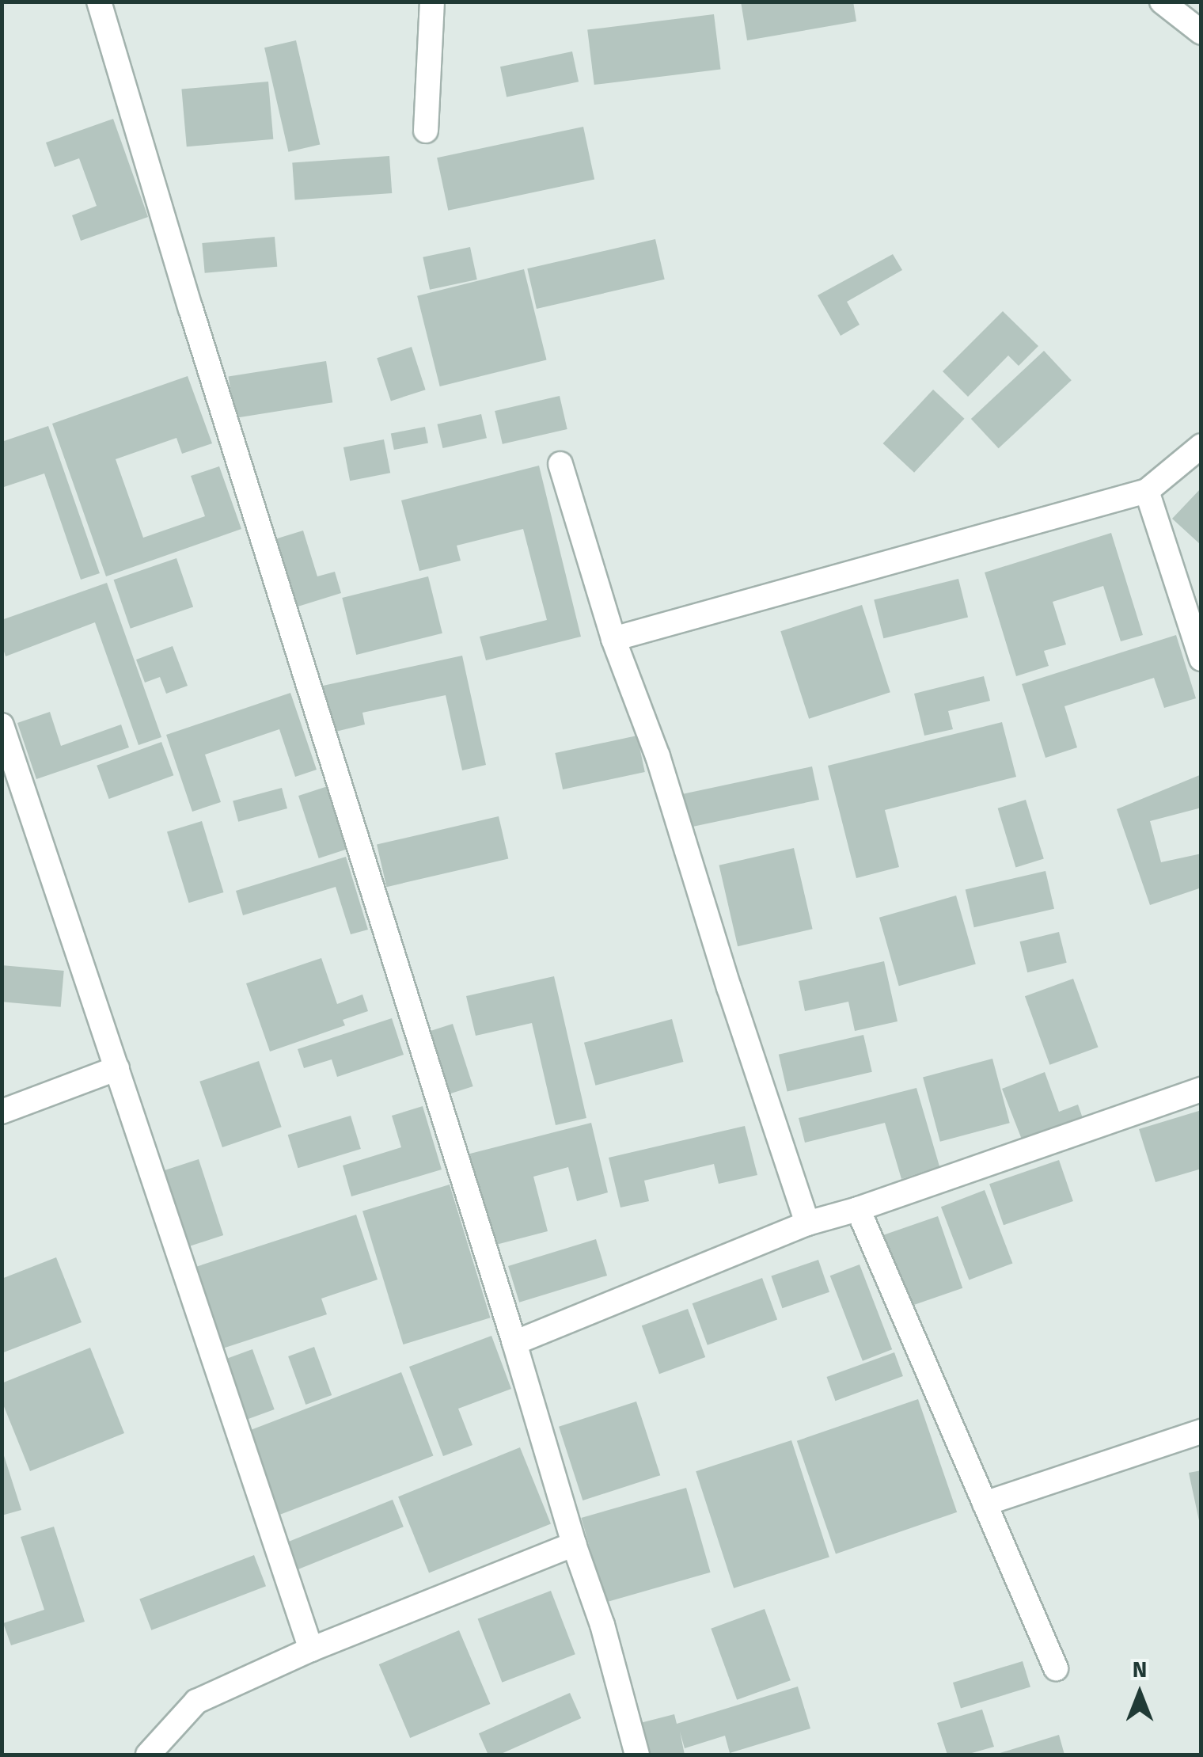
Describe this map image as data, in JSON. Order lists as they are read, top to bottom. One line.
{"north":"top"}
